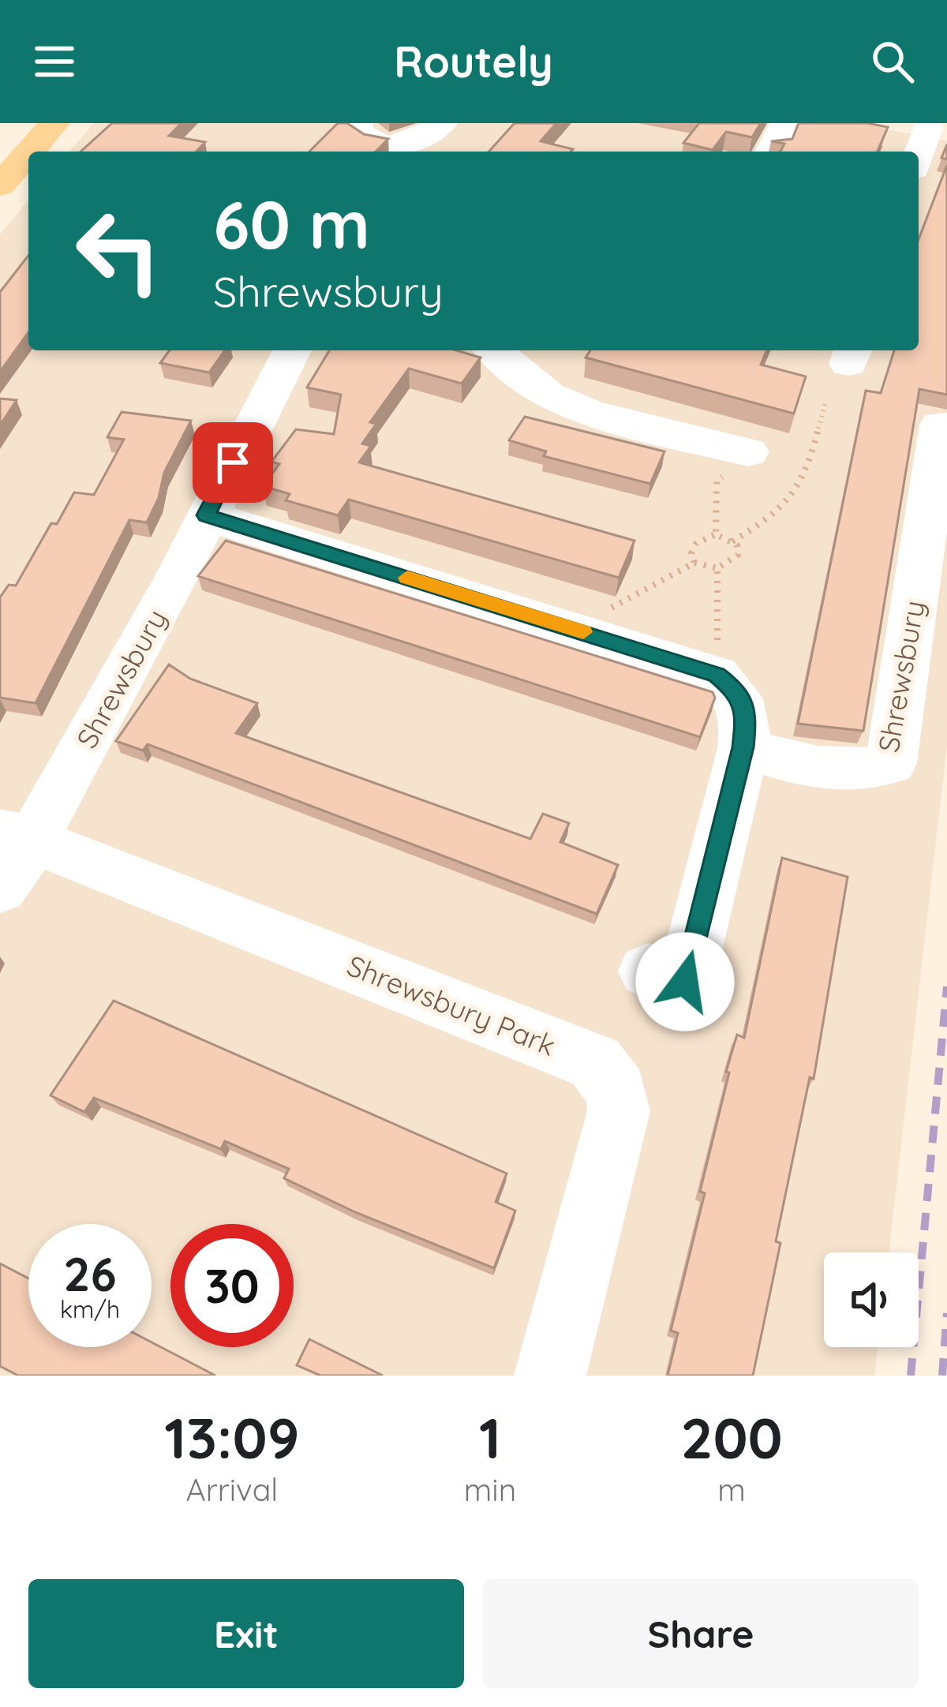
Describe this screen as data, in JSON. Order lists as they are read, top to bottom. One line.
{"streets":{"street":["Shrewsbury","Shrewsbury Park"]},"crossings":[["Shrewsbury","Shrewsbury Park"]],"page":{"header":"Routely","turn":["60 m","Shrewsbury"],"speed":"26 km/h","limit":"30","eta":["13:09","Arrival","1","min","200","m"],"buttons":["Exit","Share"]}}
